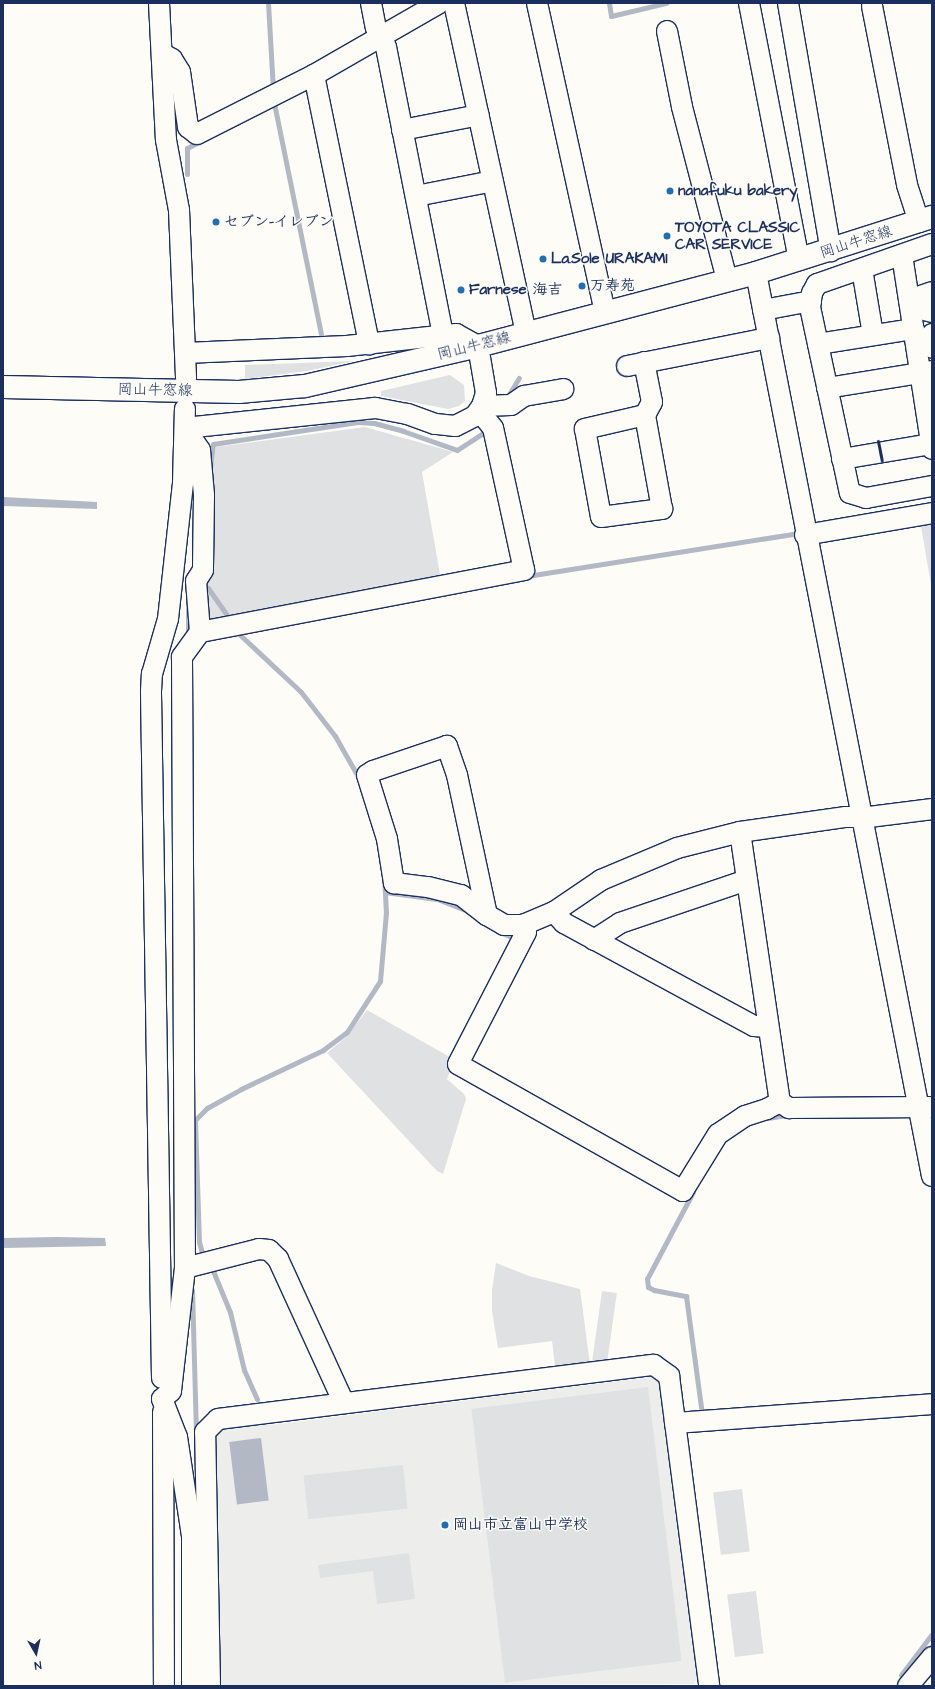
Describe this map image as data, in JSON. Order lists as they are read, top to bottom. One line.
{"streets":{"main road":["岡山牛窓線"]},"places":["nanafuku bakery","セブン-イレブン","TOYOTA CLASSIC CAR SERVICE","La.Sole URAKAMI","万寿苑","Farnese 海吉","岡山市立富山中学校"],"north":"bottom"}
